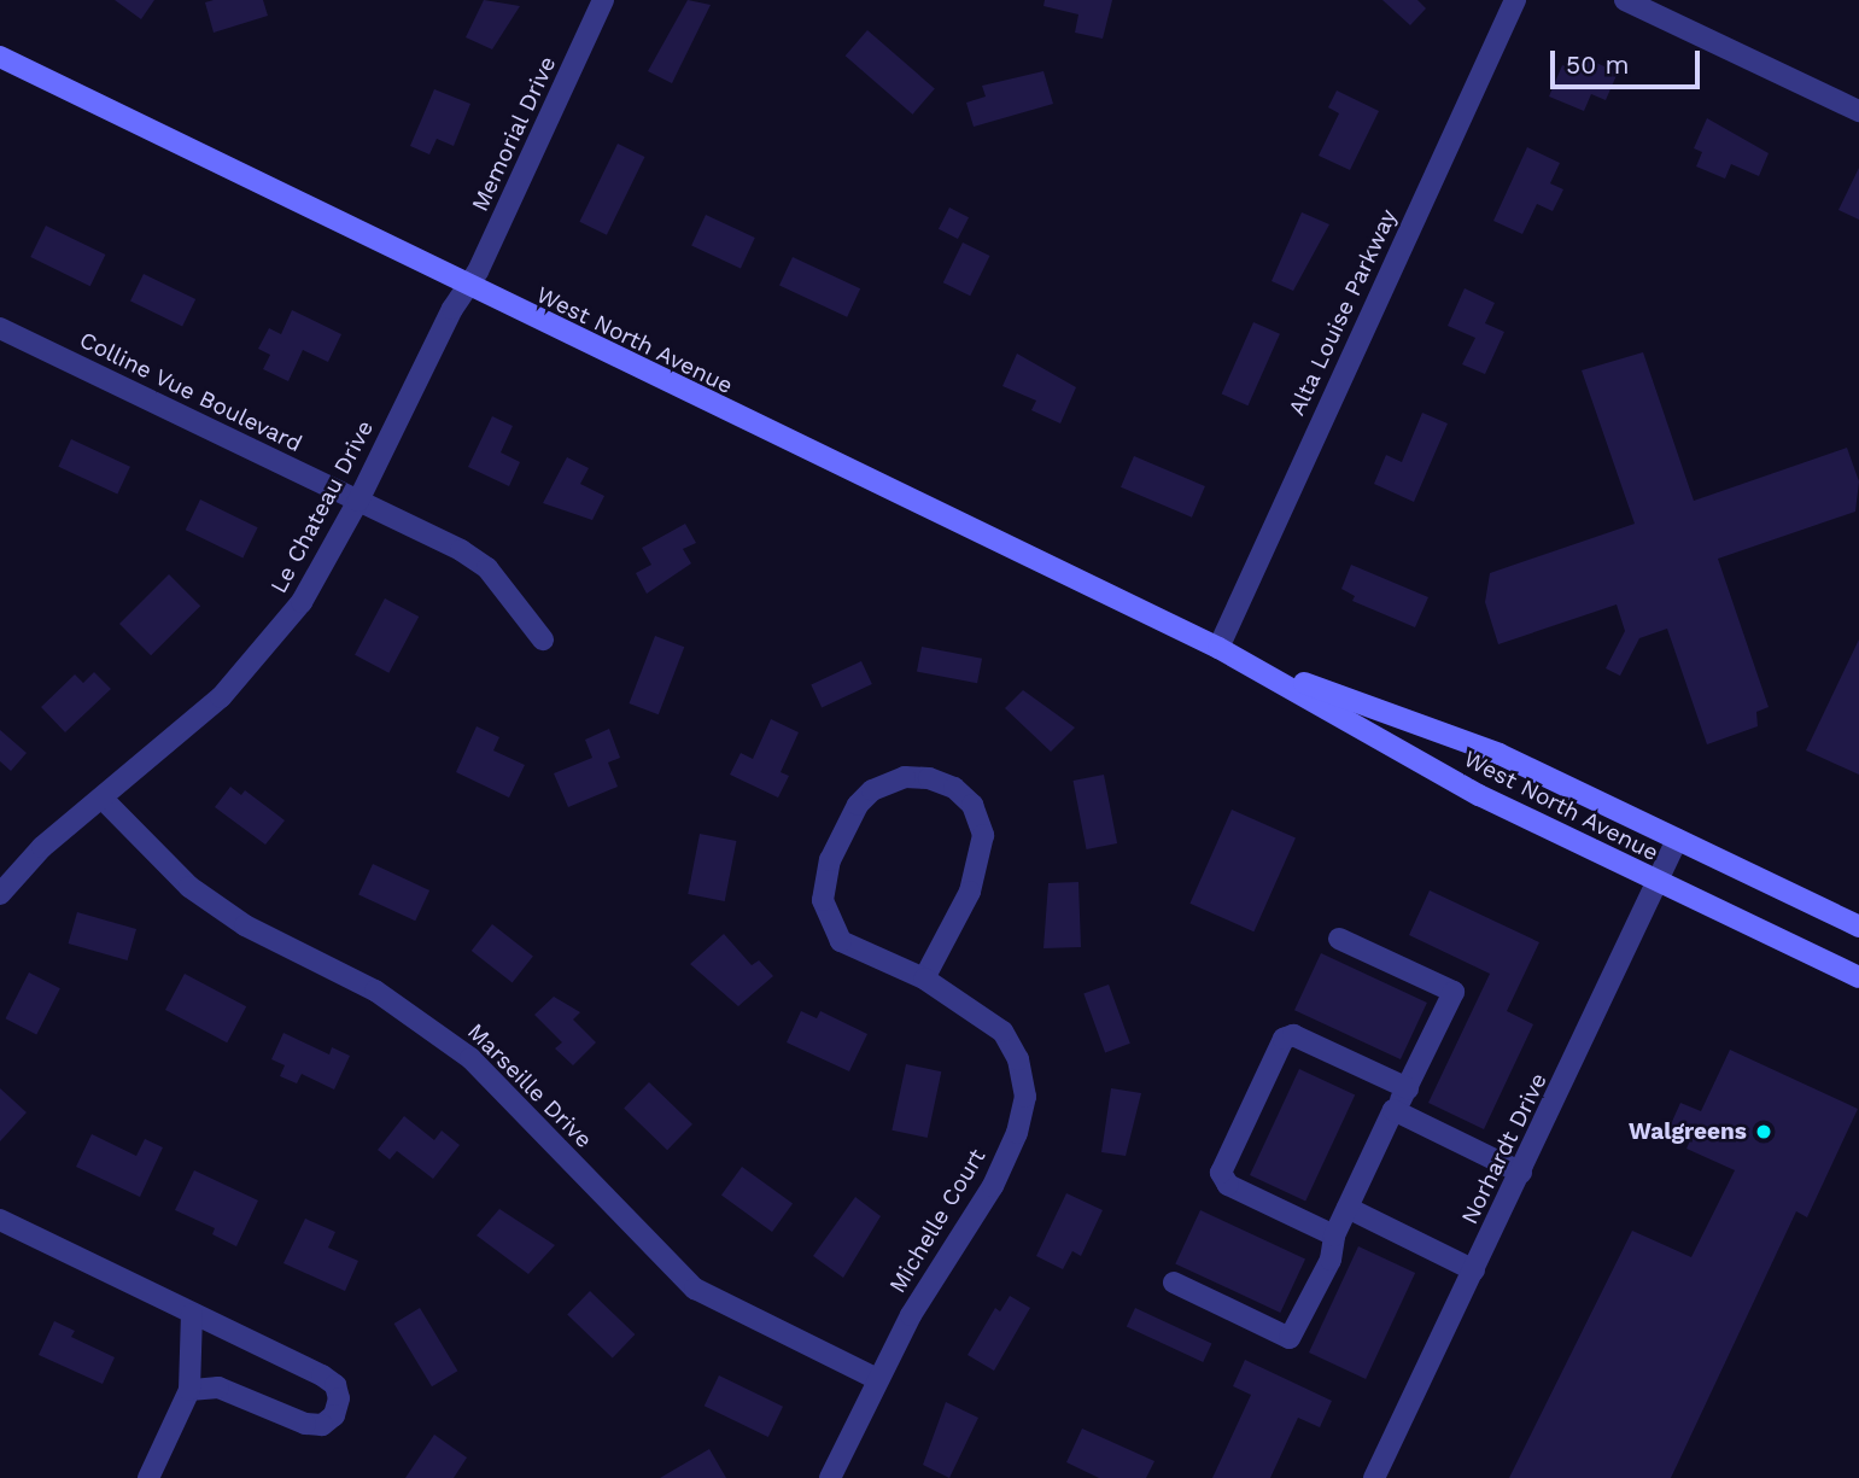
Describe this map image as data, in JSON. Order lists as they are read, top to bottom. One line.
{"streets":{"main road":["West North Avenue"],"street":["Memorial Drive","Alta Louise Parkway","Colline Vue Boulevard","Le Chateau Drive","Marseille Drive","Norhardt Drive","Michelle Court"]},"crossings":[["Memorial Drive","West North Avenue"],["Memorial Drive","Le Chateau Drive"],["Alta Louise Parkway","West North Avenue"],["West North Avenue","Le Chateau Drive"],["West North Avenue","Norhardt Drive"],["Colline Vue Boulevard","Le Chateau Drive"],["Le Chateau Drive","Marseille Drive"],["Marseille Drive","Michelle Court"]],"places":["Walgreens"],"scale_bar":"50 m"}
